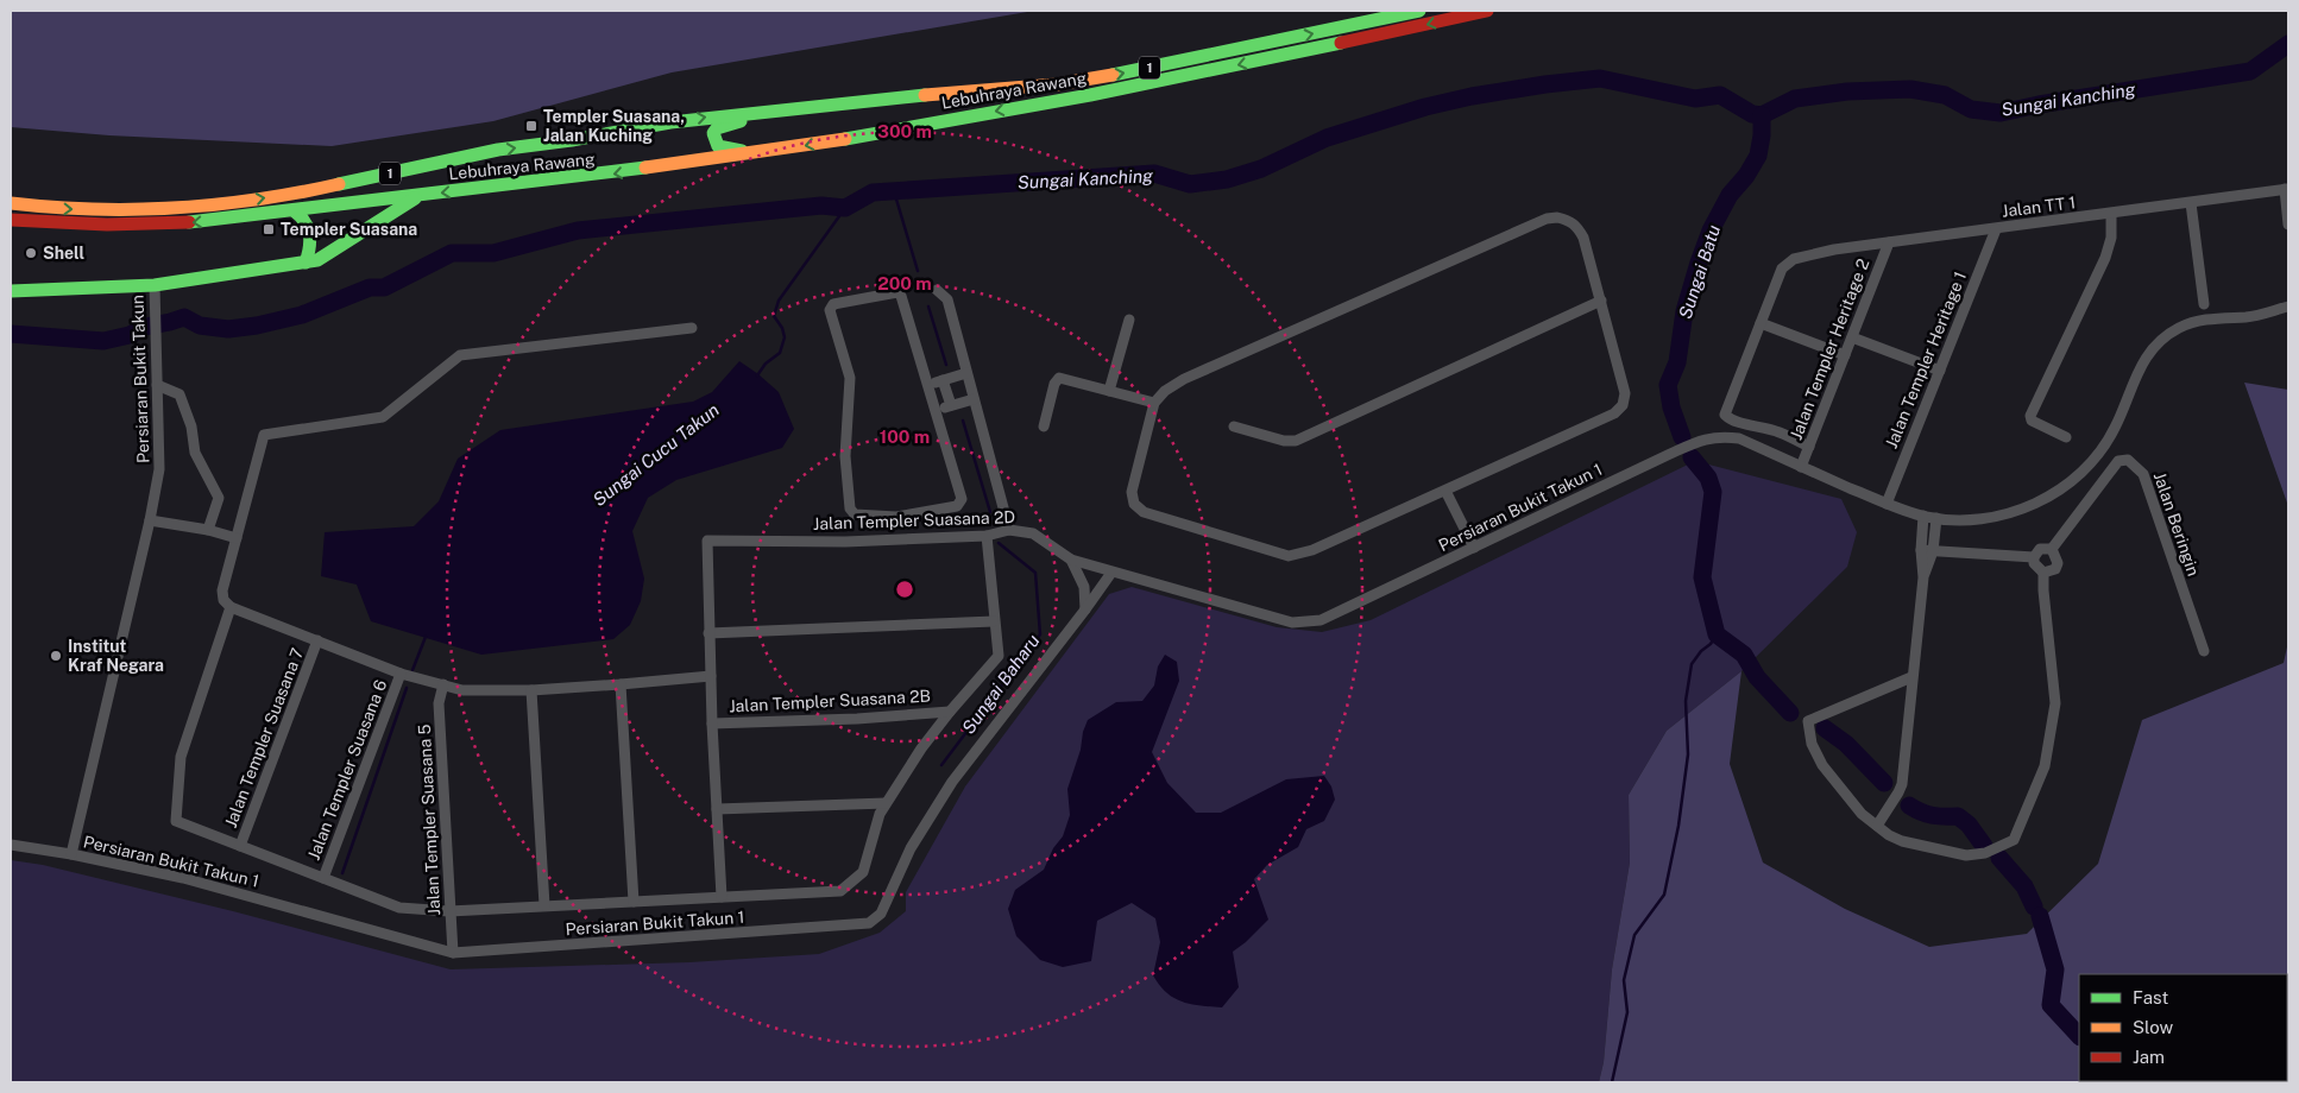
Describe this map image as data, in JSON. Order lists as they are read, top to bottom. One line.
{"streets":{"main road":["1","Lebuhraya Rawang"],"street":["Jalan TT 1","Jalan Templer Heritage 2","Jalan Templer Heritage 1","Persiaran Bukit Takun","Persiaran Bukit Takun 1","Jalan Templer Suasana 2D","Jalan Beringin","Jalan Templer Suasana 2B","Jalan Templer Suasana 7","Jalan Templer Suasana 6","Jalan Templer Suasana 5"]},"crossings":[["Jalan TT 1","Jalan Templer Heritage 2"],["Jalan TT 1","Jalan Templer Heritage 1"],["Jalan Templer Heritage 2","Persiaran Bukit Takun 1"],["Jalan Templer Heritage 1","Persiaran Bukit Takun 1"],["Persiaran Bukit Takun","Persiaran Bukit Takun 1"],["Persiaran Bukit Takun 1","Jalan Templer Suasana 2D"],["Persiaran Bukit Takun 1","Jalan Templer Suasana 5"]],"water":["Sungai Kanching","Sungai Batu","Sungai Cucu Takun","Sungai Baharu"],"places":{"transit":["Templer Suasana, Jalan Kuching","Templer Suasana"],"other":["Shell","Institut Kraf Negara"]},"legend":["Fast","Slow","Jam"],"rings":["300 m","200 m","100 m"]}
